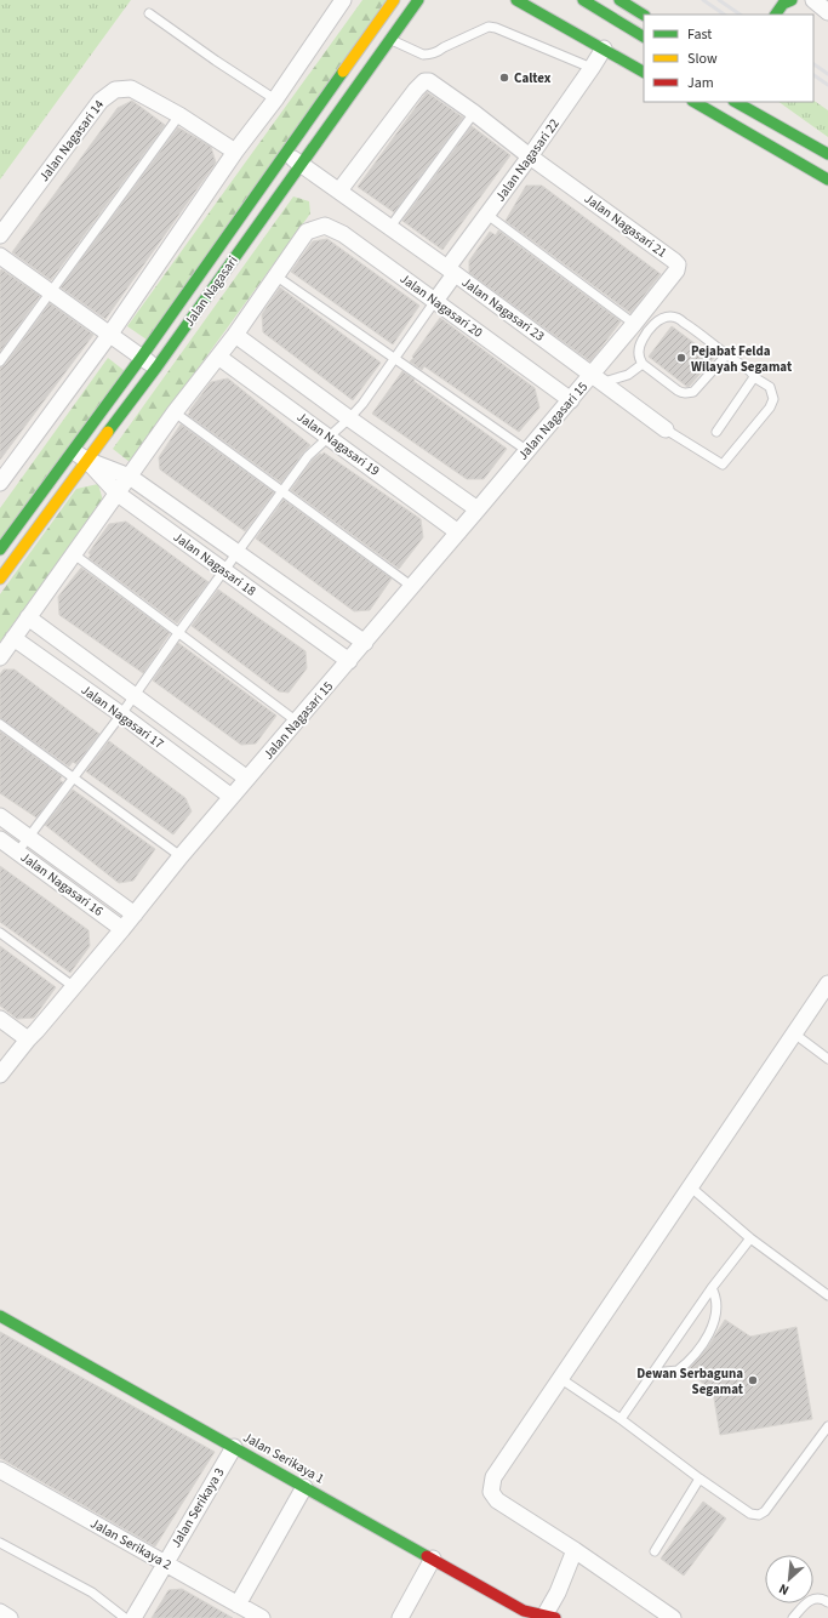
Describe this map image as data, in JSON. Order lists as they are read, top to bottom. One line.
{"streets":{"main road":["Jalan Nagasari","Jalan Serikaya 1"],"street":["Jalan Nagasari 14","Jalan Nagasari 22","Jalan Nagasari 21","Jalan Nagasari 20","Jalan Nagasari 23","Jalan Nagasari 15","Jalan Nagasari 19","Jalan Nagasari 18","Jalan Nagasari 17","Jalan Nagasari 16","Jalan Serikaya 3","Jalan Serikaya 2"]},"crossings":[["Jalan Nagasari 22","Jalan Nagasari 21"],["Jalan Nagasari 22","Jalan Nagasari 20"],["Jalan Nagasari 22","Jalan Nagasari 23"],["Jalan Nagasari 21","Jalan Nagasari 23"],["Jalan Nagasari 21","Jalan Nagasari 15"],["Jalan Nagasari","Jalan Nagasari 23"],["Jalan Nagasari","Jalan Nagasari 18"],["Jalan Nagasari 20","Jalan Nagasari 15"],["Jalan Nagasari 23","Jalan Nagasari 15"],["Jalan Nagasari 15","Jalan Nagasari 19"],["Jalan Nagasari 15","Jalan Nagasari 18"],["Jalan Nagasari 15","Jalan Nagasari 17"],["Jalan Nagasari 15","Jalan Nagasari 16"],["Jalan Serikaya 1","Jalan Serikaya 3"],["Jalan Serikaya 3","Jalan Serikaya 2"]],"places":["Caltex","Pejabat Felda Wilayah Segamat","Dewan Serbaguna Segamat"],"legend":["Fast","Slow","Jam"],"north":"bottom left"}
